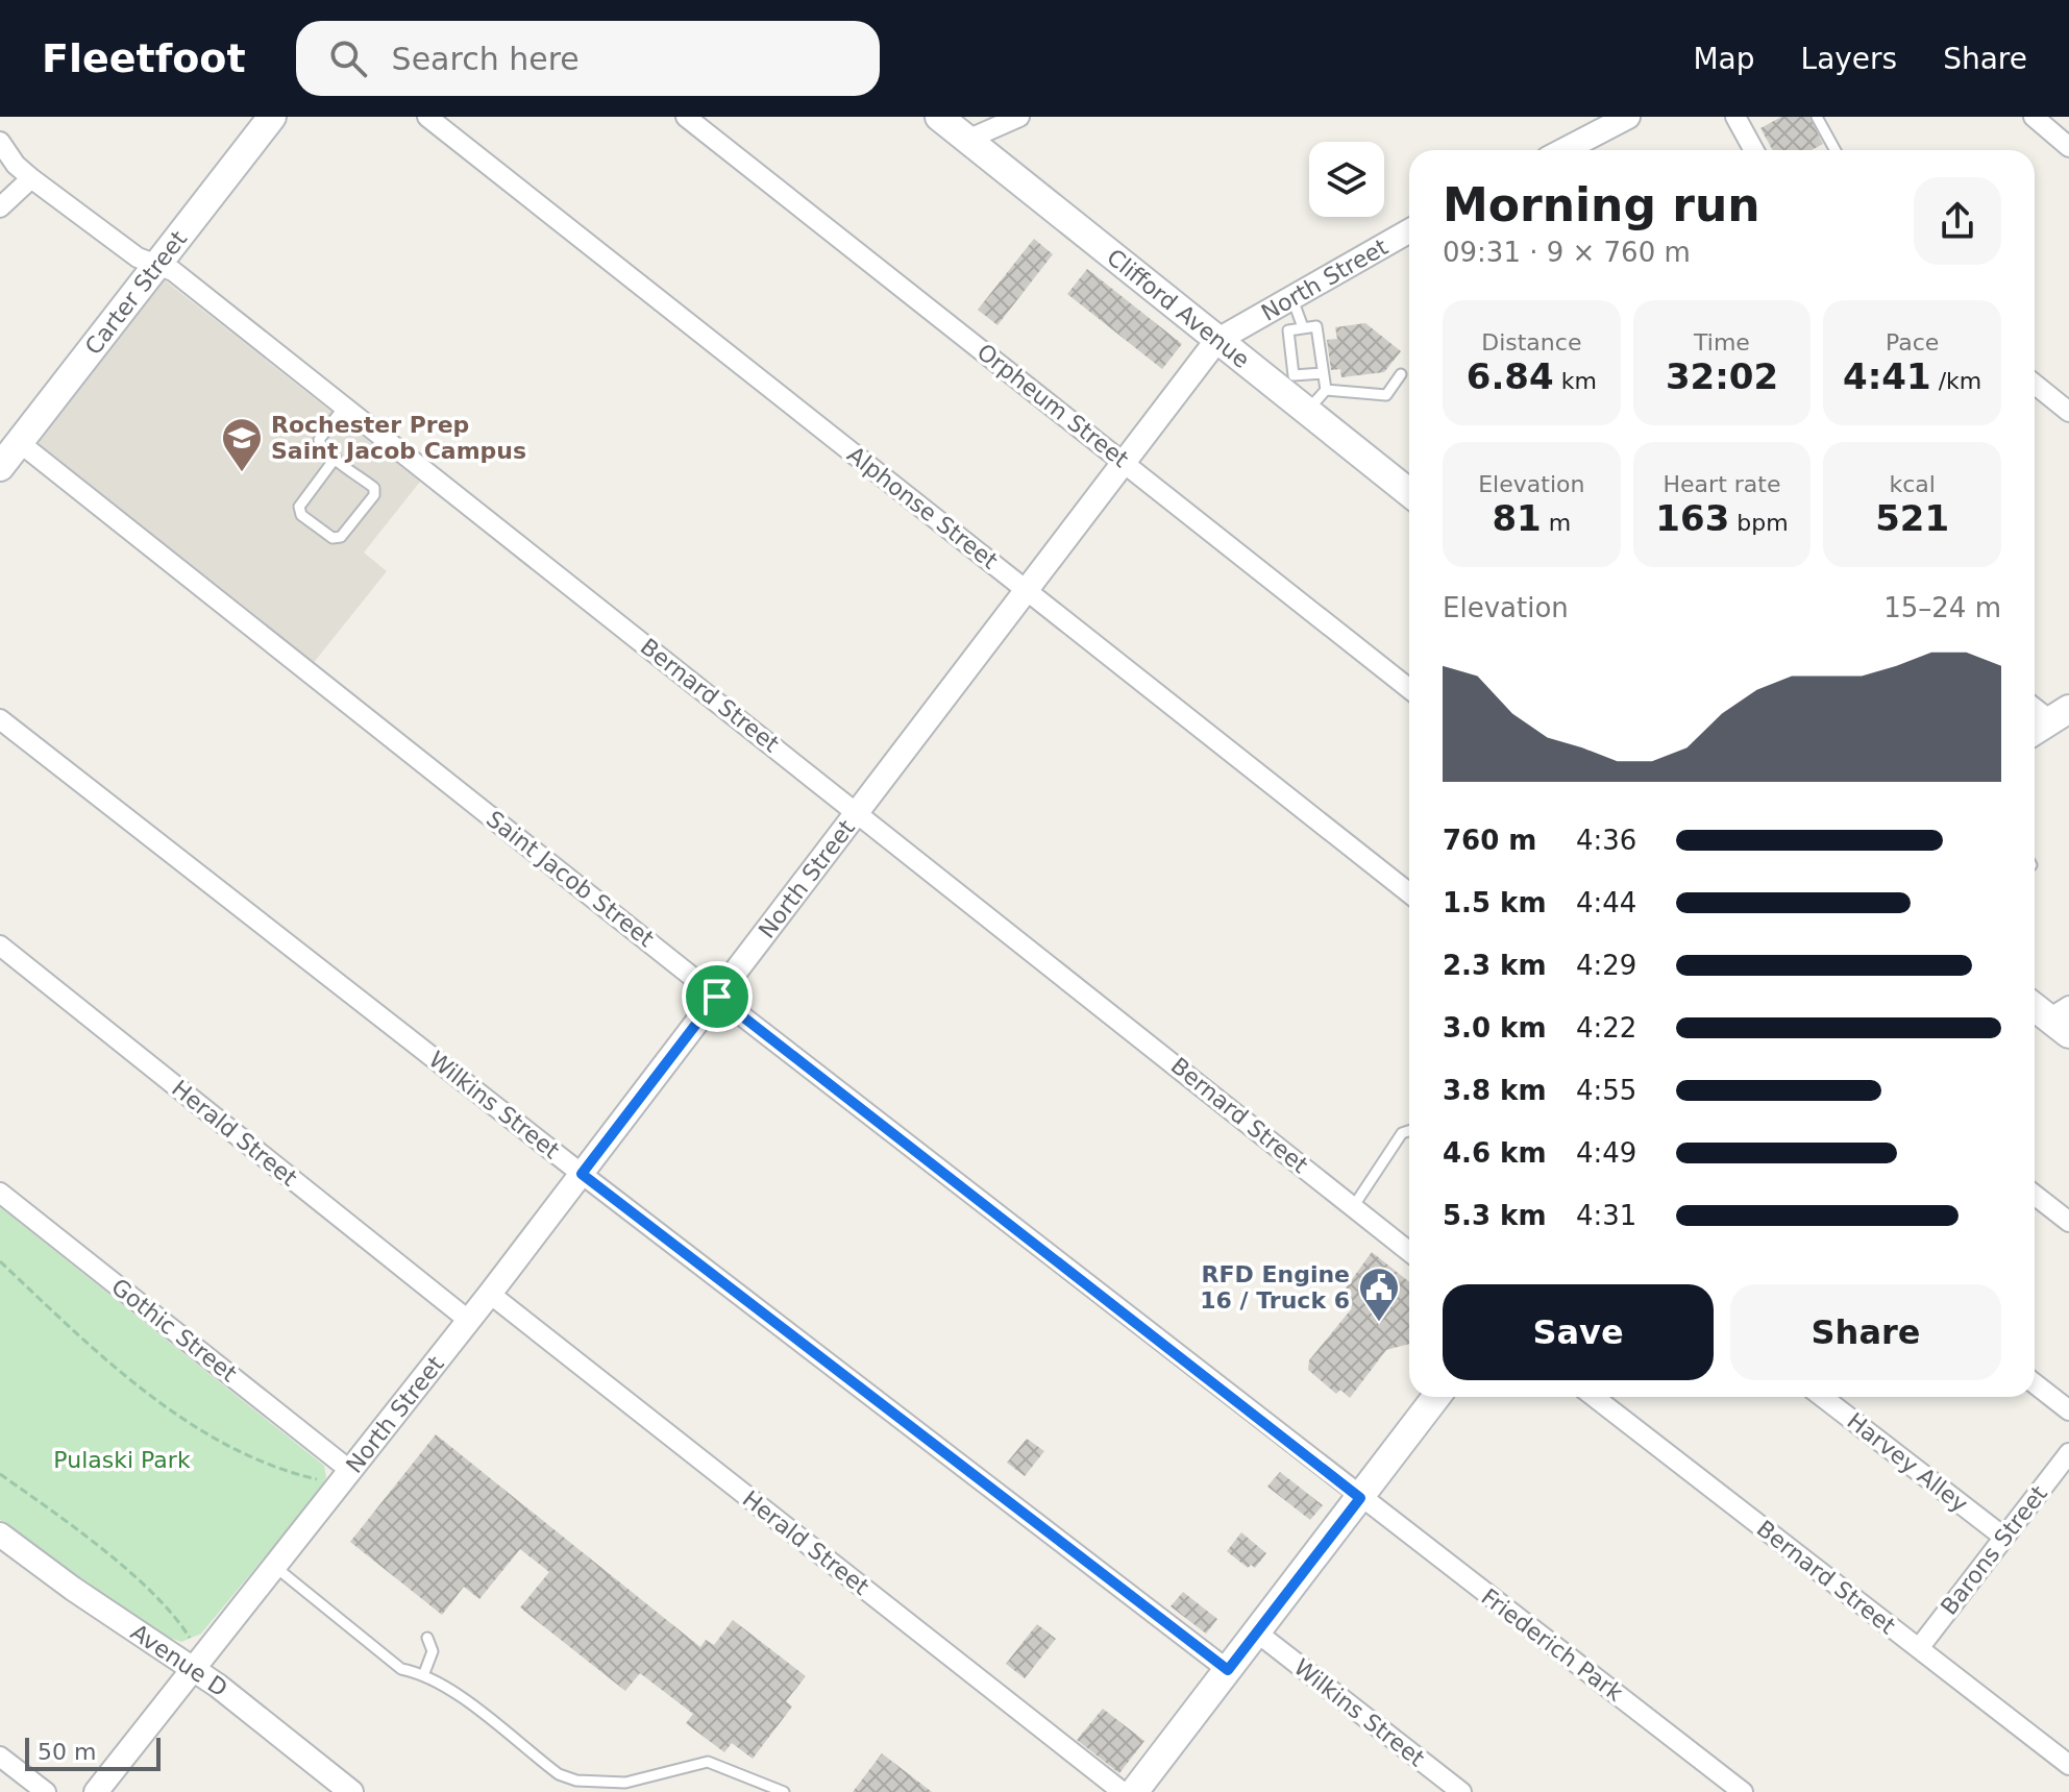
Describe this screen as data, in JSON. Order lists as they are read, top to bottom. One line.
{"streets":{"main road":["Carter Street","Clifford Avenue"],"street":["North Street","Orpheum Street","Alphonse Street","Bernard Street","Saint Jacob Street","Wilkins Street","Herald Street","Gothic Street","Harvey Alley","Barons Street","Friederich Park","Avenue D"]},"crossings":[["North Street","Clifford Avenue"],["North Street","Orpheum Street"],["North Street","Alphonse Street"],["North Street","Bernard Street"],["North Street","Saint Jacob Street"],["North Street","Wilkins Street"],["North Street","Herald Street"],["North Street","Gothic Street"],["North Street","Avenue D"],["Carter Street","Bernard Street"],["Carter Street","Saint Jacob Street"],["Bernard Street","Barons Street"],["Saint Jacob Street","Friederich Park"],["Harvey Alley","Barons Street"]],"parks":["Pulaski Park"],"places":{"school or university":["Rochester Prep Saint Jacob Campus"],"public building":["RFD Engine 16 / Truck 6"]},"scale_bar":"50 m","page":{"header":"Fleetfoot","search":"Search here","nav":["Map","Layers","Share"],"heading":["Morning run","09:31 · 9 × 760 m"],"stats":[["Distance","6.84 km"],["Time","32:02"],["Pace","4:41 /km"],["Elevation","81 m"],["Heart rate","163 bpm"],["kcal","521"]],"chart":["Elevation","15–24 m"],"list":[{"name":"760 m","note":"4:36"},{"name":"1.5 km","note":"4:44"},{"name":"2.3 km","note":"4:29"},{"name":"3.0 km","note":"4:22"},{"name":"3.8 km","note":"4:55"},{"name":"4.6 km","note":"4:49"},{"name":"5.3 km","note":"4:31"}],"buttons":["Save","Share"],"scale":"50 m"}}
